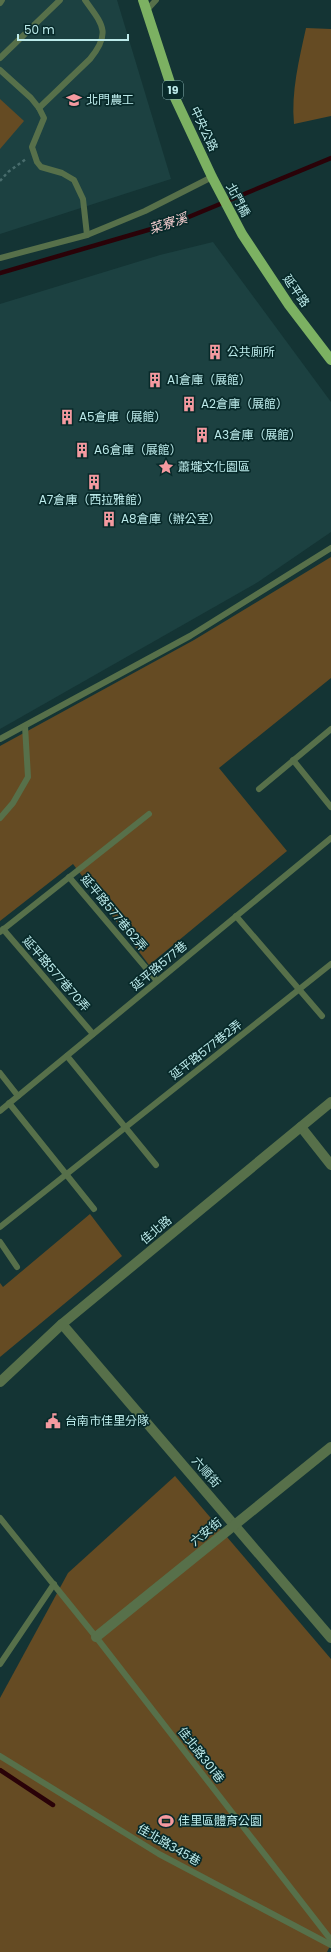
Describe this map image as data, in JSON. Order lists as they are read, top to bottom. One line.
{"streets":{"main road":["19","中央公路","北門橋","延平路"],"street":["佳北路","六順街","六安街"],"lane":["延平路577巷62弄","延平路577巷","延平路577巷70弄","延平路577巷2弄","佳北路301巷","佳北路345巷"]},"crossings":[["中央公路","北門橋"],["北門橋","延平路"],["延平路577巷62弄","延平路577巷"],["延平路577巷","延平路577巷70弄"],["佳北路","六順街"],["六順街","六安街"],["六安街","佳北路301巷"]],"water":["菜寮溪"],"places":{"school or university":["北門農工"],"building":["公共廁所","A1倉庫（展館）","A2倉庫（展館）","A5倉庫（展館）","A3倉庫（展館）","A6倉庫（展館）","A7倉庫（西拉雅館）","A8倉庫（辦公室）"],"place":["蕭壠文化園區"],"public building":["台南市佳里分隊"],"sports":["佳里區體育公園"]},"scale_bar":"50 m"}
